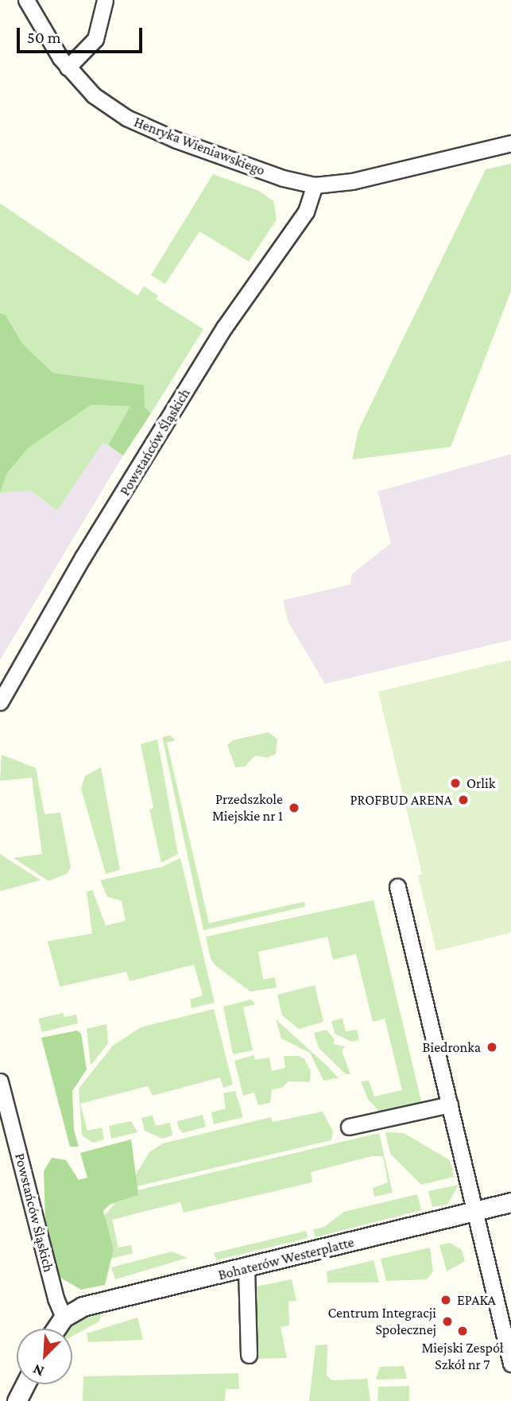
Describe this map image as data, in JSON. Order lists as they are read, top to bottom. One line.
{"streets":{"street":["Henryka Wieniawskiego","Powstańców Śląskich","Bohaterów Westerplatte"]},"crossings":[["Henryka Wieniawskiego","Powstańców Śląskich"],["Powstańców Śląskich","Bohaterów Westerplatte"]],"places":["Orlik","PROFBUD ARENA","Przedszkole Miejskie nr 1","Biedronka","EPAKA","Centrum Integracji Społecznej","Miejski Zespół Szkół nr 7"],"scale_bar":"50 m","north":"bottom left"}
